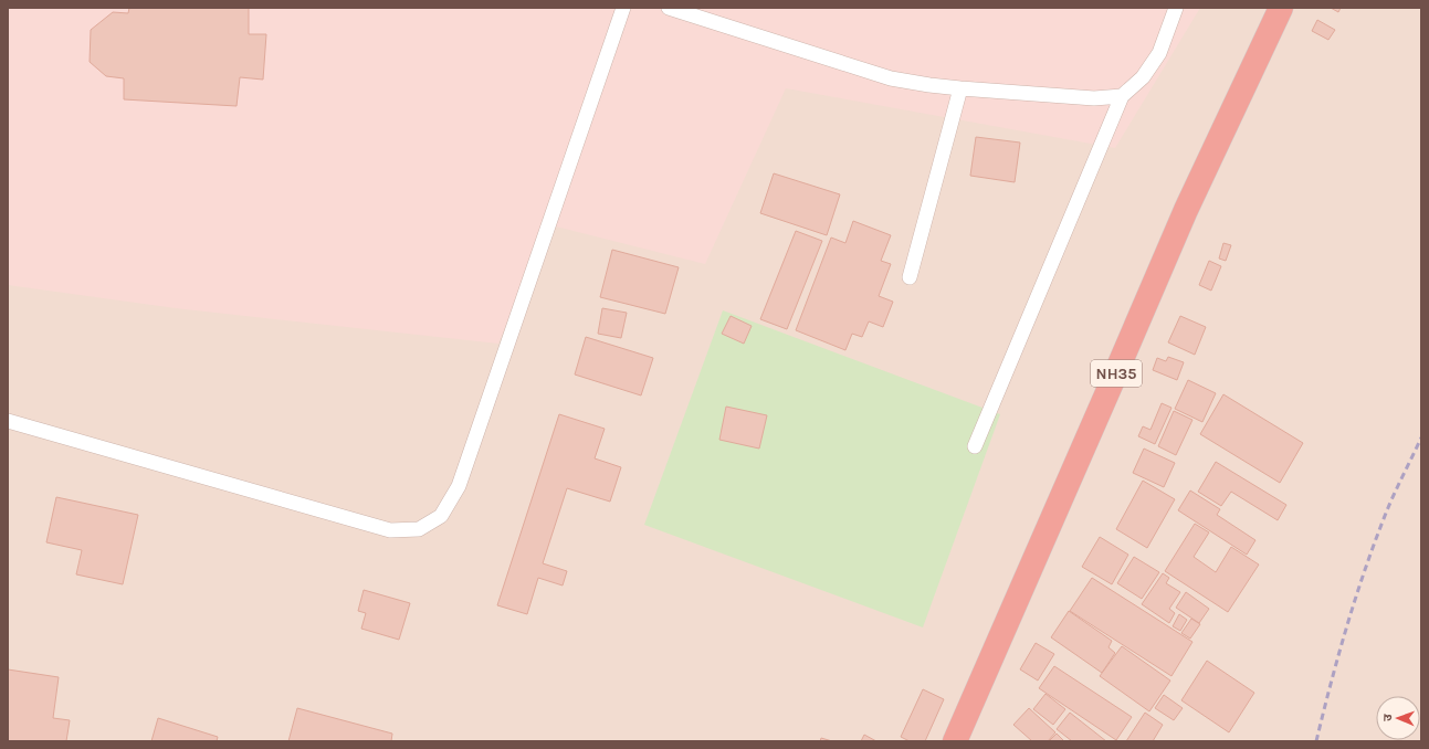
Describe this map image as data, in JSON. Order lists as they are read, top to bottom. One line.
{"streets":{"highway":["NH35"]},"north":"left"}
